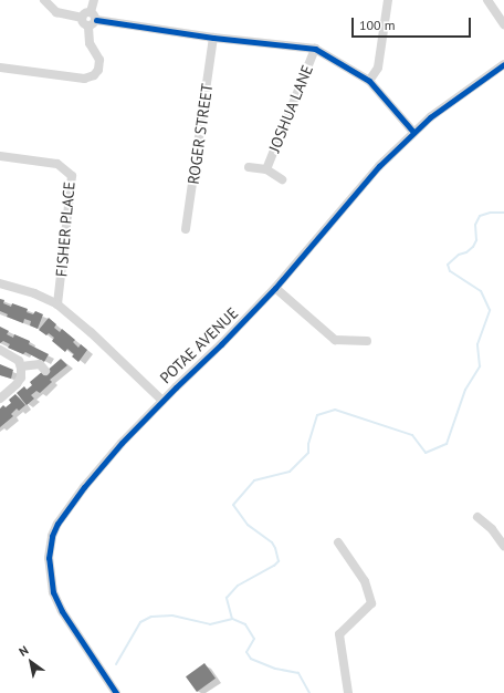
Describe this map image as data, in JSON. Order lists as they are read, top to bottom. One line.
{"streets":{"street":["JOSHUA LANE","ROGER STREET","FISHER PLACE","POTAE AVENUE"]},"scale_bar":"100 m","north":"top left"}
